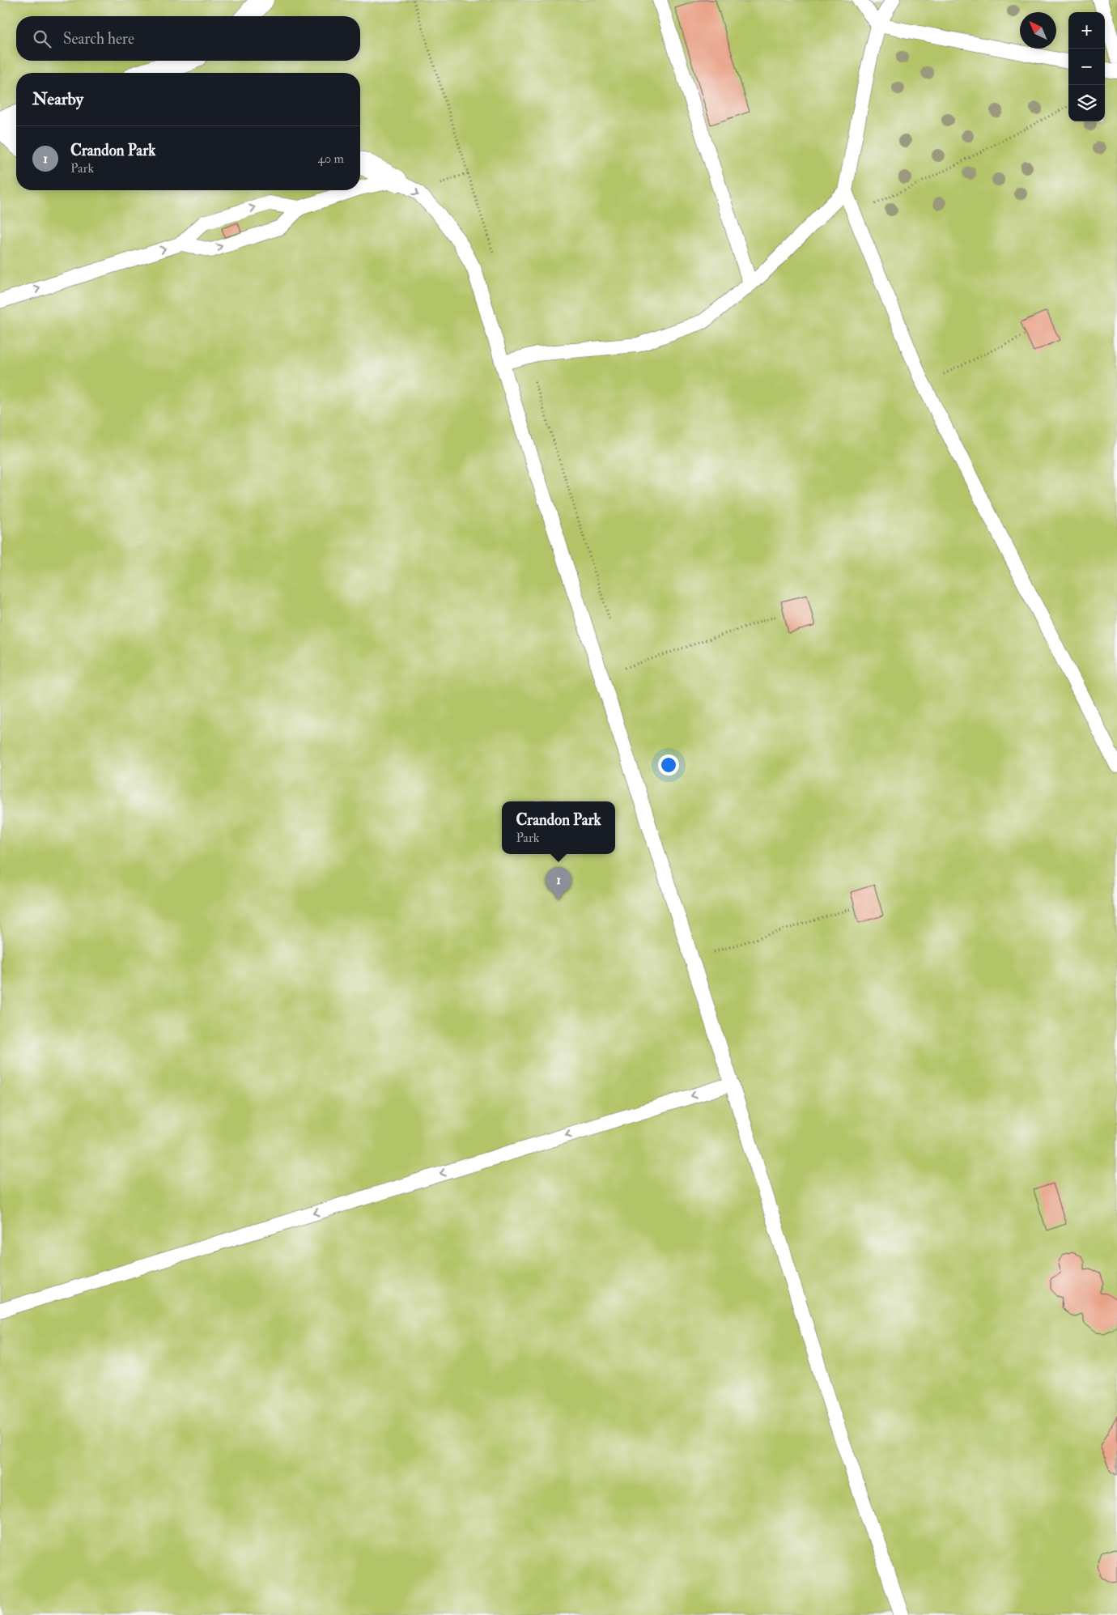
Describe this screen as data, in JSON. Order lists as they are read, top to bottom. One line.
{"north":"top left","page":{"map_buttons":["+","−"],"search":"Search here","heading":"Nearby","list":[{"mark":"1","name":"Crandon Park","note":"Park","value":"40 m"}],"popup":["Crandon Park","Park"],"pins":"1"}}
